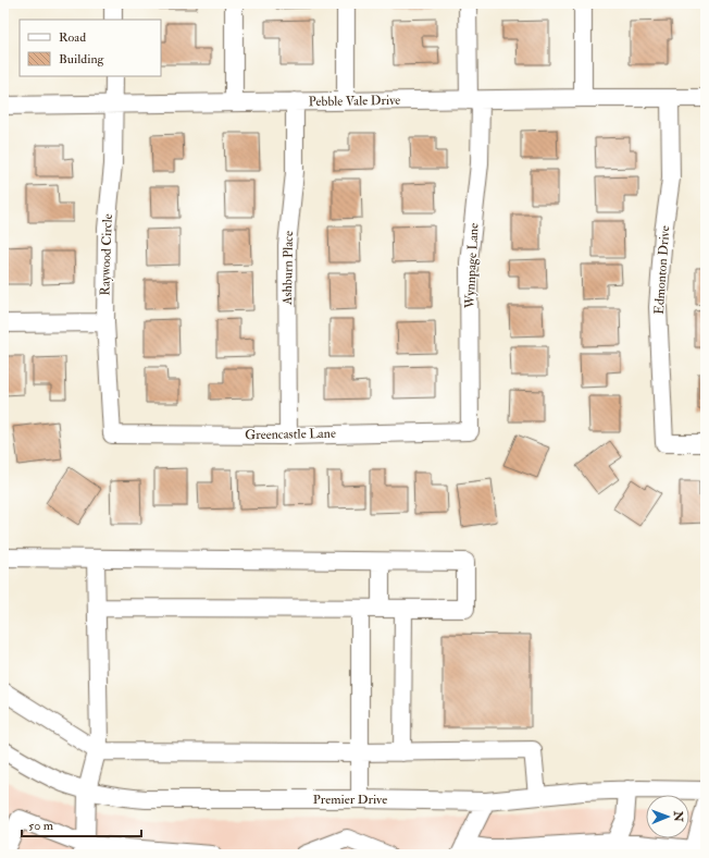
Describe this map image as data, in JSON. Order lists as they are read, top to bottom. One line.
{"streets":{"street":["Pebble Vale Drive","Raywood Circle","Wynnpage Lane","Ashburn Place","Edmonton Drive","Greencastle Lane","Premier Drive"]},"crossings":[["Pebble Vale Drive","Raywood Circle"],["Pebble Vale Drive","Wynnpage Lane"],["Pebble Vale Drive","Ashburn Place"],["Pebble Vale Drive","Edmonton Drive"],["Raywood Circle","Greencastle Lane"],["Wynnpage Lane","Greencastle Lane"],["Ashburn Place","Greencastle Lane"]],"legend":["Road","Building"],"scale_bar":"50 m","north":"right"}
